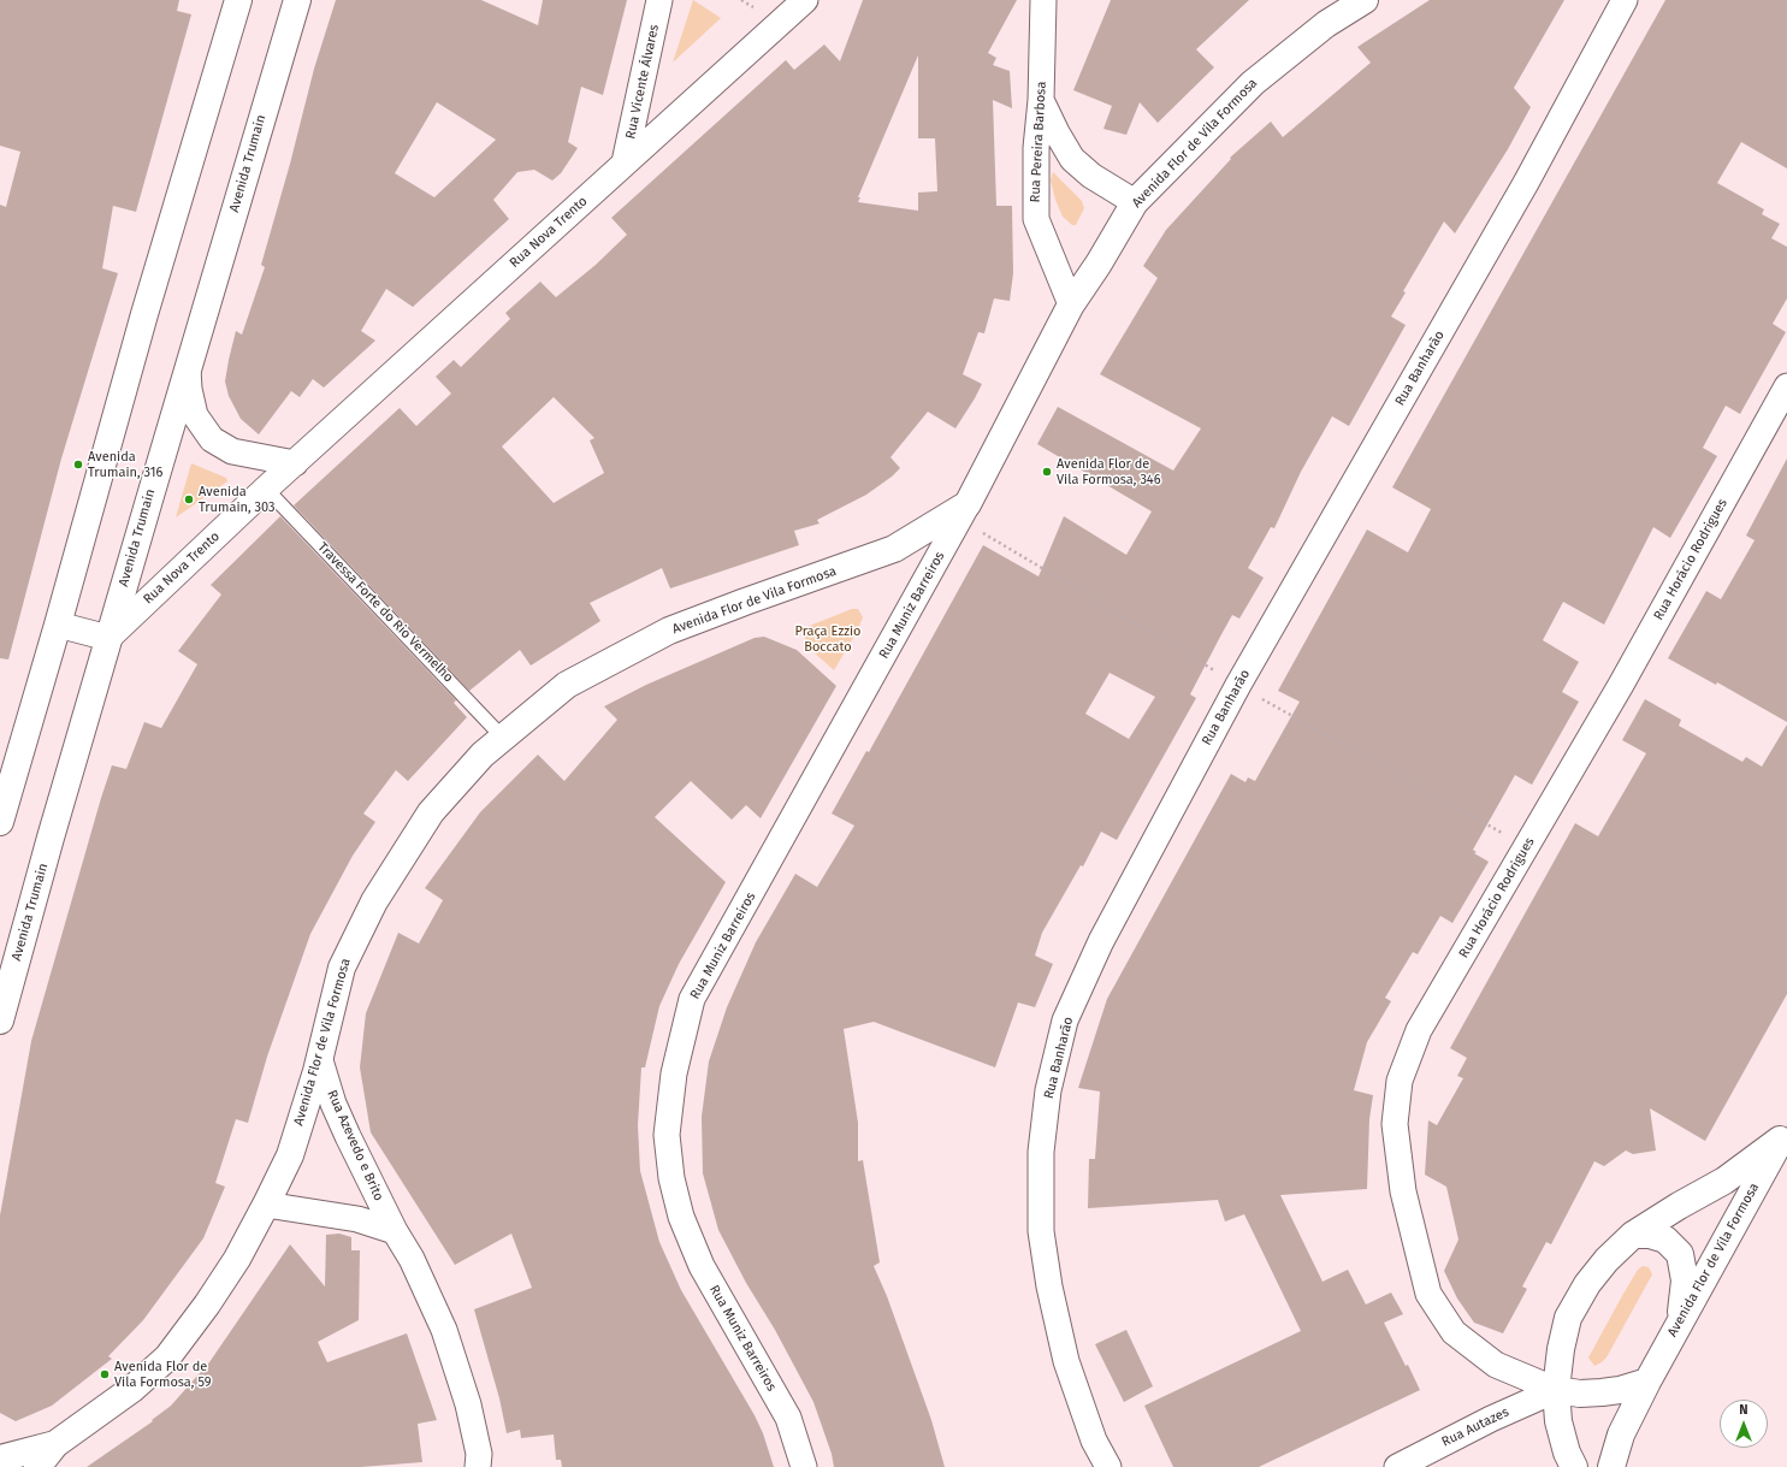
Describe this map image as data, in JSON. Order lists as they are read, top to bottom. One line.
{"streets":{"street":["Rua Vicente Álvares","Rua Pereira Barbosa","Avenida Flor de Vila Formosa","Avenida Trumain","Rua Nova Trento","Rua Banharão","Rua Horácio Rodrigues","Rua Muniz Barreiros","Rua Azevedo e Brito","Rua Autazes"],"lane":["Travessa Forte do Rio Vermelho"]},"crossings":[["Rua Vicente Álvares","Rua Nova Trento"],["Rua Pereira Barbosa","Avenida Flor de Vila Formosa"],["Avenida Flor de Vila Formosa","Rua Horácio Rodrigues"],["Avenida Flor de Vila Formosa","Rua Muniz Barreiros"],["Avenida Flor de Vila Formosa","Travessa Forte do Rio Vermelho"],["Avenida Flor de Vila Formosa","Rua Azevedo e Brito"],["Avenida Flor de Vila Formosa","Rua Autazes"],["Avenida Trumain","Rua Nova Trento"],["Rua Nova Trento","Travessa Forte do Rio Vermelho"],["Rua Horácio Rodrigues","Rua Autazes"]],"parks":["Praça Ezzio Boccato"],"places":["Avenida Trumain, 316","Avenida Flor de Vila Formosa, 346","Avenida Trumain, 303","Avenida Flor de Vila Formosa, 59"],"north":"top"}
